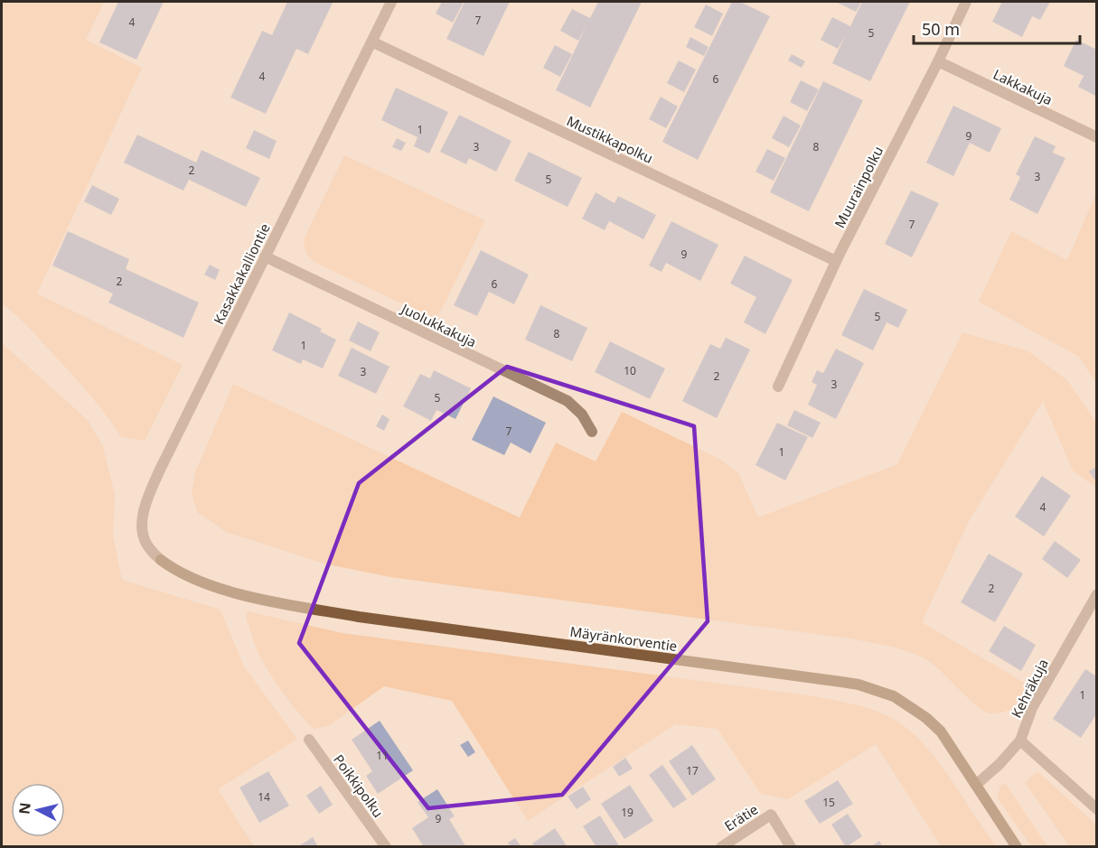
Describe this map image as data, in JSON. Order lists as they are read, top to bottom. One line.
{"streets":{"street":["Lakkakuja","Mustikkapolku","Muurainpolku","Kasakkakalliontie","Juolukkakuja","Mäyränkorventie","Kehräkuja","Poikkipolku","Erätie"]},"crossings":[["Lakkakuja","Muurainpolku"],["Mustikkapolku","Muurainpolku"],["Mustikkapolku","Kasakkakalliontie"],["Kasakkakalliontie","Juolukkakuja"],["Kasakkakalliontie","Mäyränkorventie"],["Mäyränkorventie","Kehräkuja"]],"house_numbers":["7","4","5","4","6","1","9","3","8","2","3","5","7","9","2","6","5","8","1","10","3","2","3","5","7","1","4","2","1","11","17","14","15","19","9"],"scale_bar":"50 m","north":"left"}
